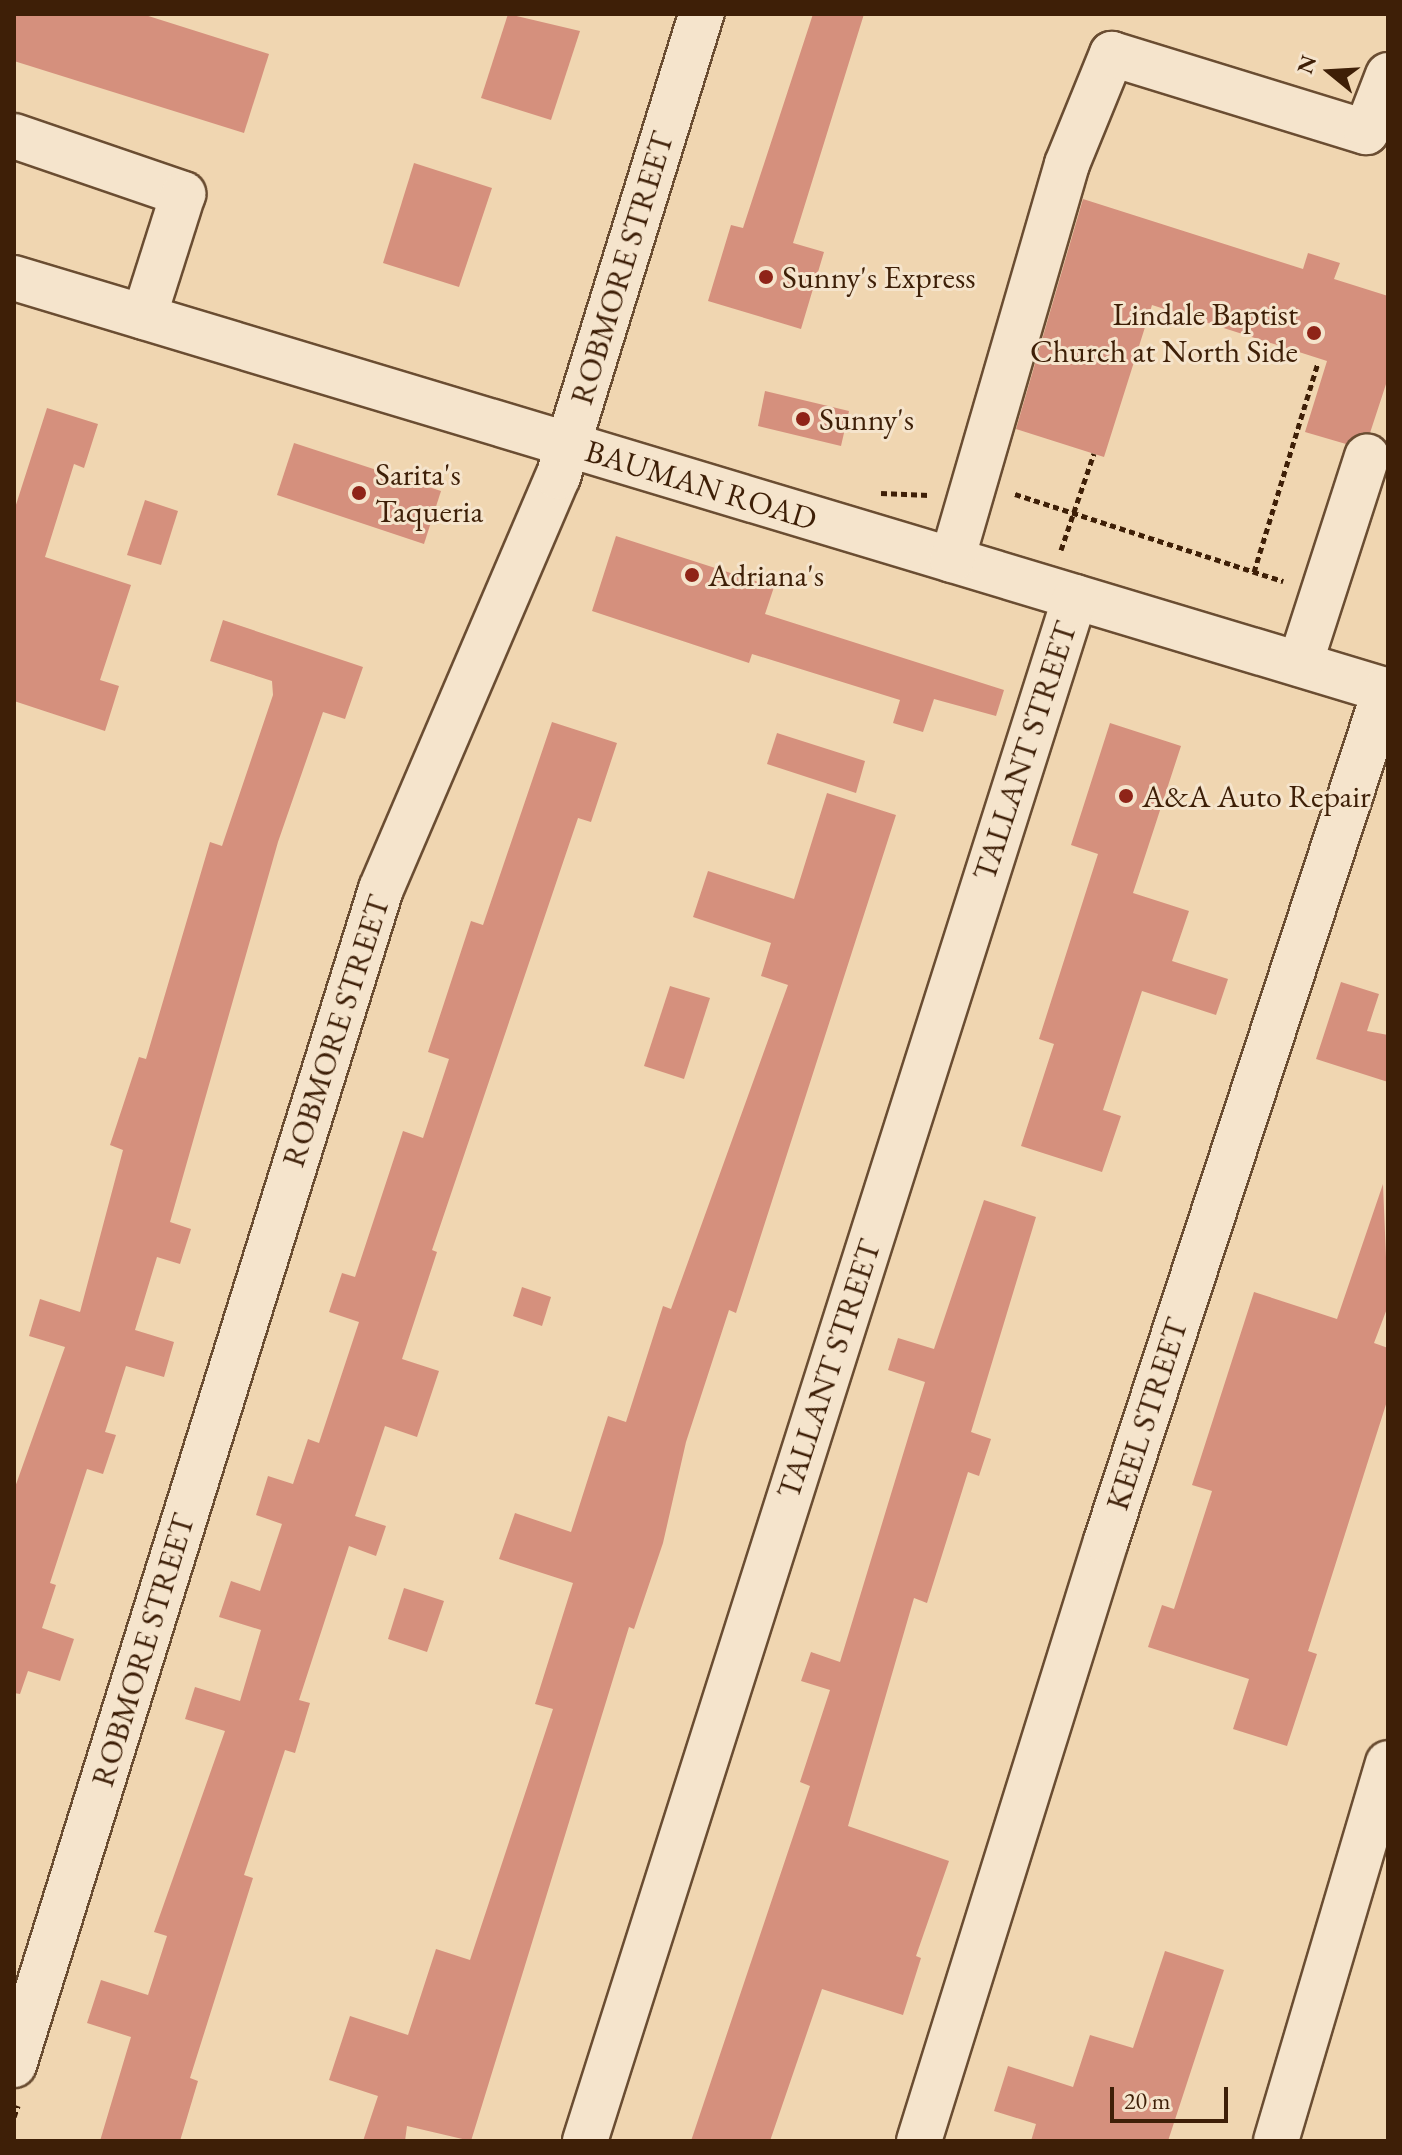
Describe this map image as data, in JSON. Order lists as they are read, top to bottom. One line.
{"streets":{"street":["ROBMORE STREET","BAUMAN ROAD","TALLANT STREET","KEEL STREET"]},"crossings":[["ROBMORE STREET","BAUMAN ROAD"],["BAUMAN ROAD","TALLANT STREET"],["BAUMAN ROAD","KEEL STREET"]],"places":["Sunny's Express","Lindale Baptist Church at North Side","Sunny's","Sarita's Taqueria","Adriana's","A&A Auto Repair"],"scale_bar":"20 m","north":"left"}
